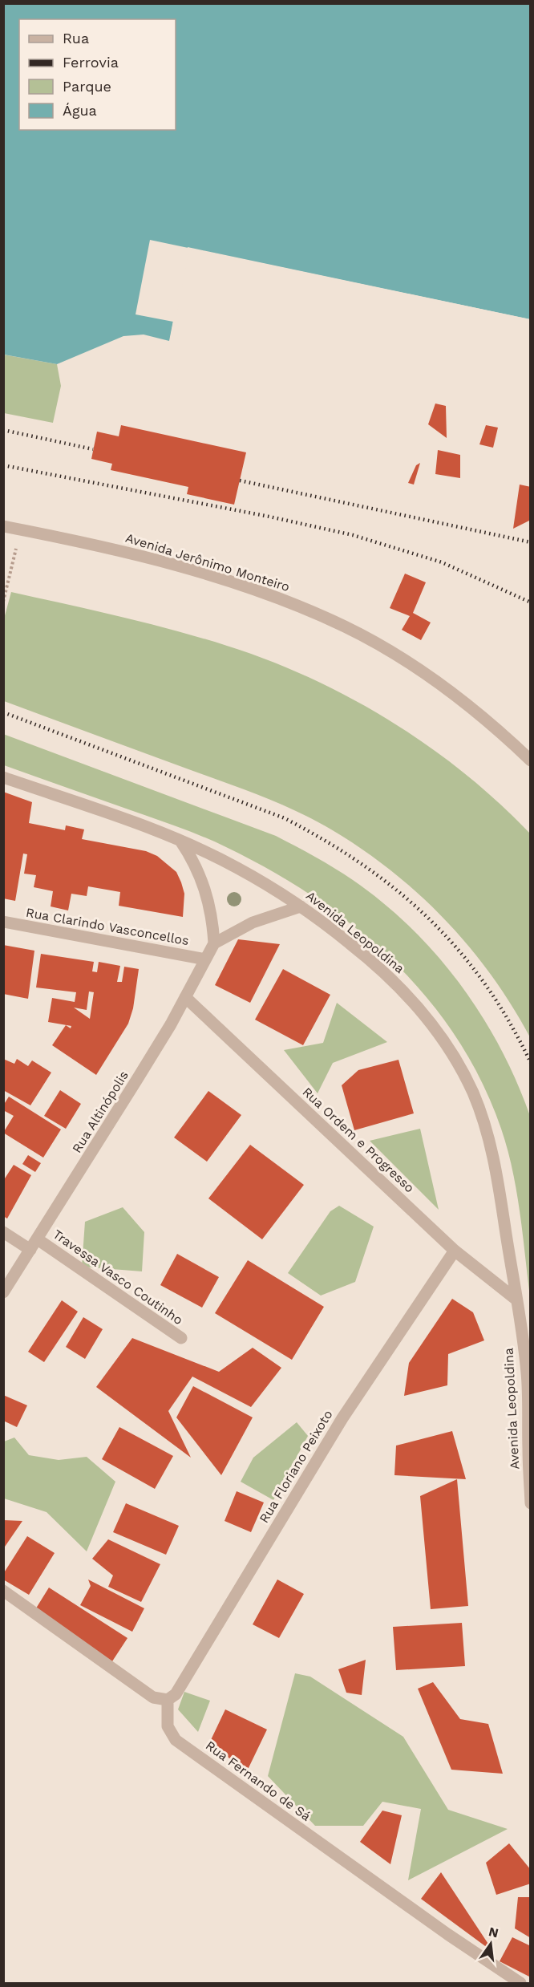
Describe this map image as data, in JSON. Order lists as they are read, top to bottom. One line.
{"streets":{"street":["Avenida Jerônimo Monteiro","Rua Clarindo Vasconcellos","Avenida Leopoldina","Rua Altinópolis","Rua Ordem e Progresso","Travessa Vasco Coutinho","Rua Floriano Peixoto","Rua Fernando de Sá"]},"crossings":[["Rua Clarindo Vasconcellos","Rua Altinópolis"],["Avenida Leopoldina","Rua Ordem e Progresso"],["Rua Altinópolis","Rua Ordem e Progresso"],["Rua Altinópolis","Travessa Vasco Coutinho"],["Rua Ordem e Progresso","Rua Floriano Peixoto"],["Rua Floriano Peixoto","Rua Fernando de Sá"]],"legend":["Rua","Ferrovia","Parque","Água"],"north":"top"}
